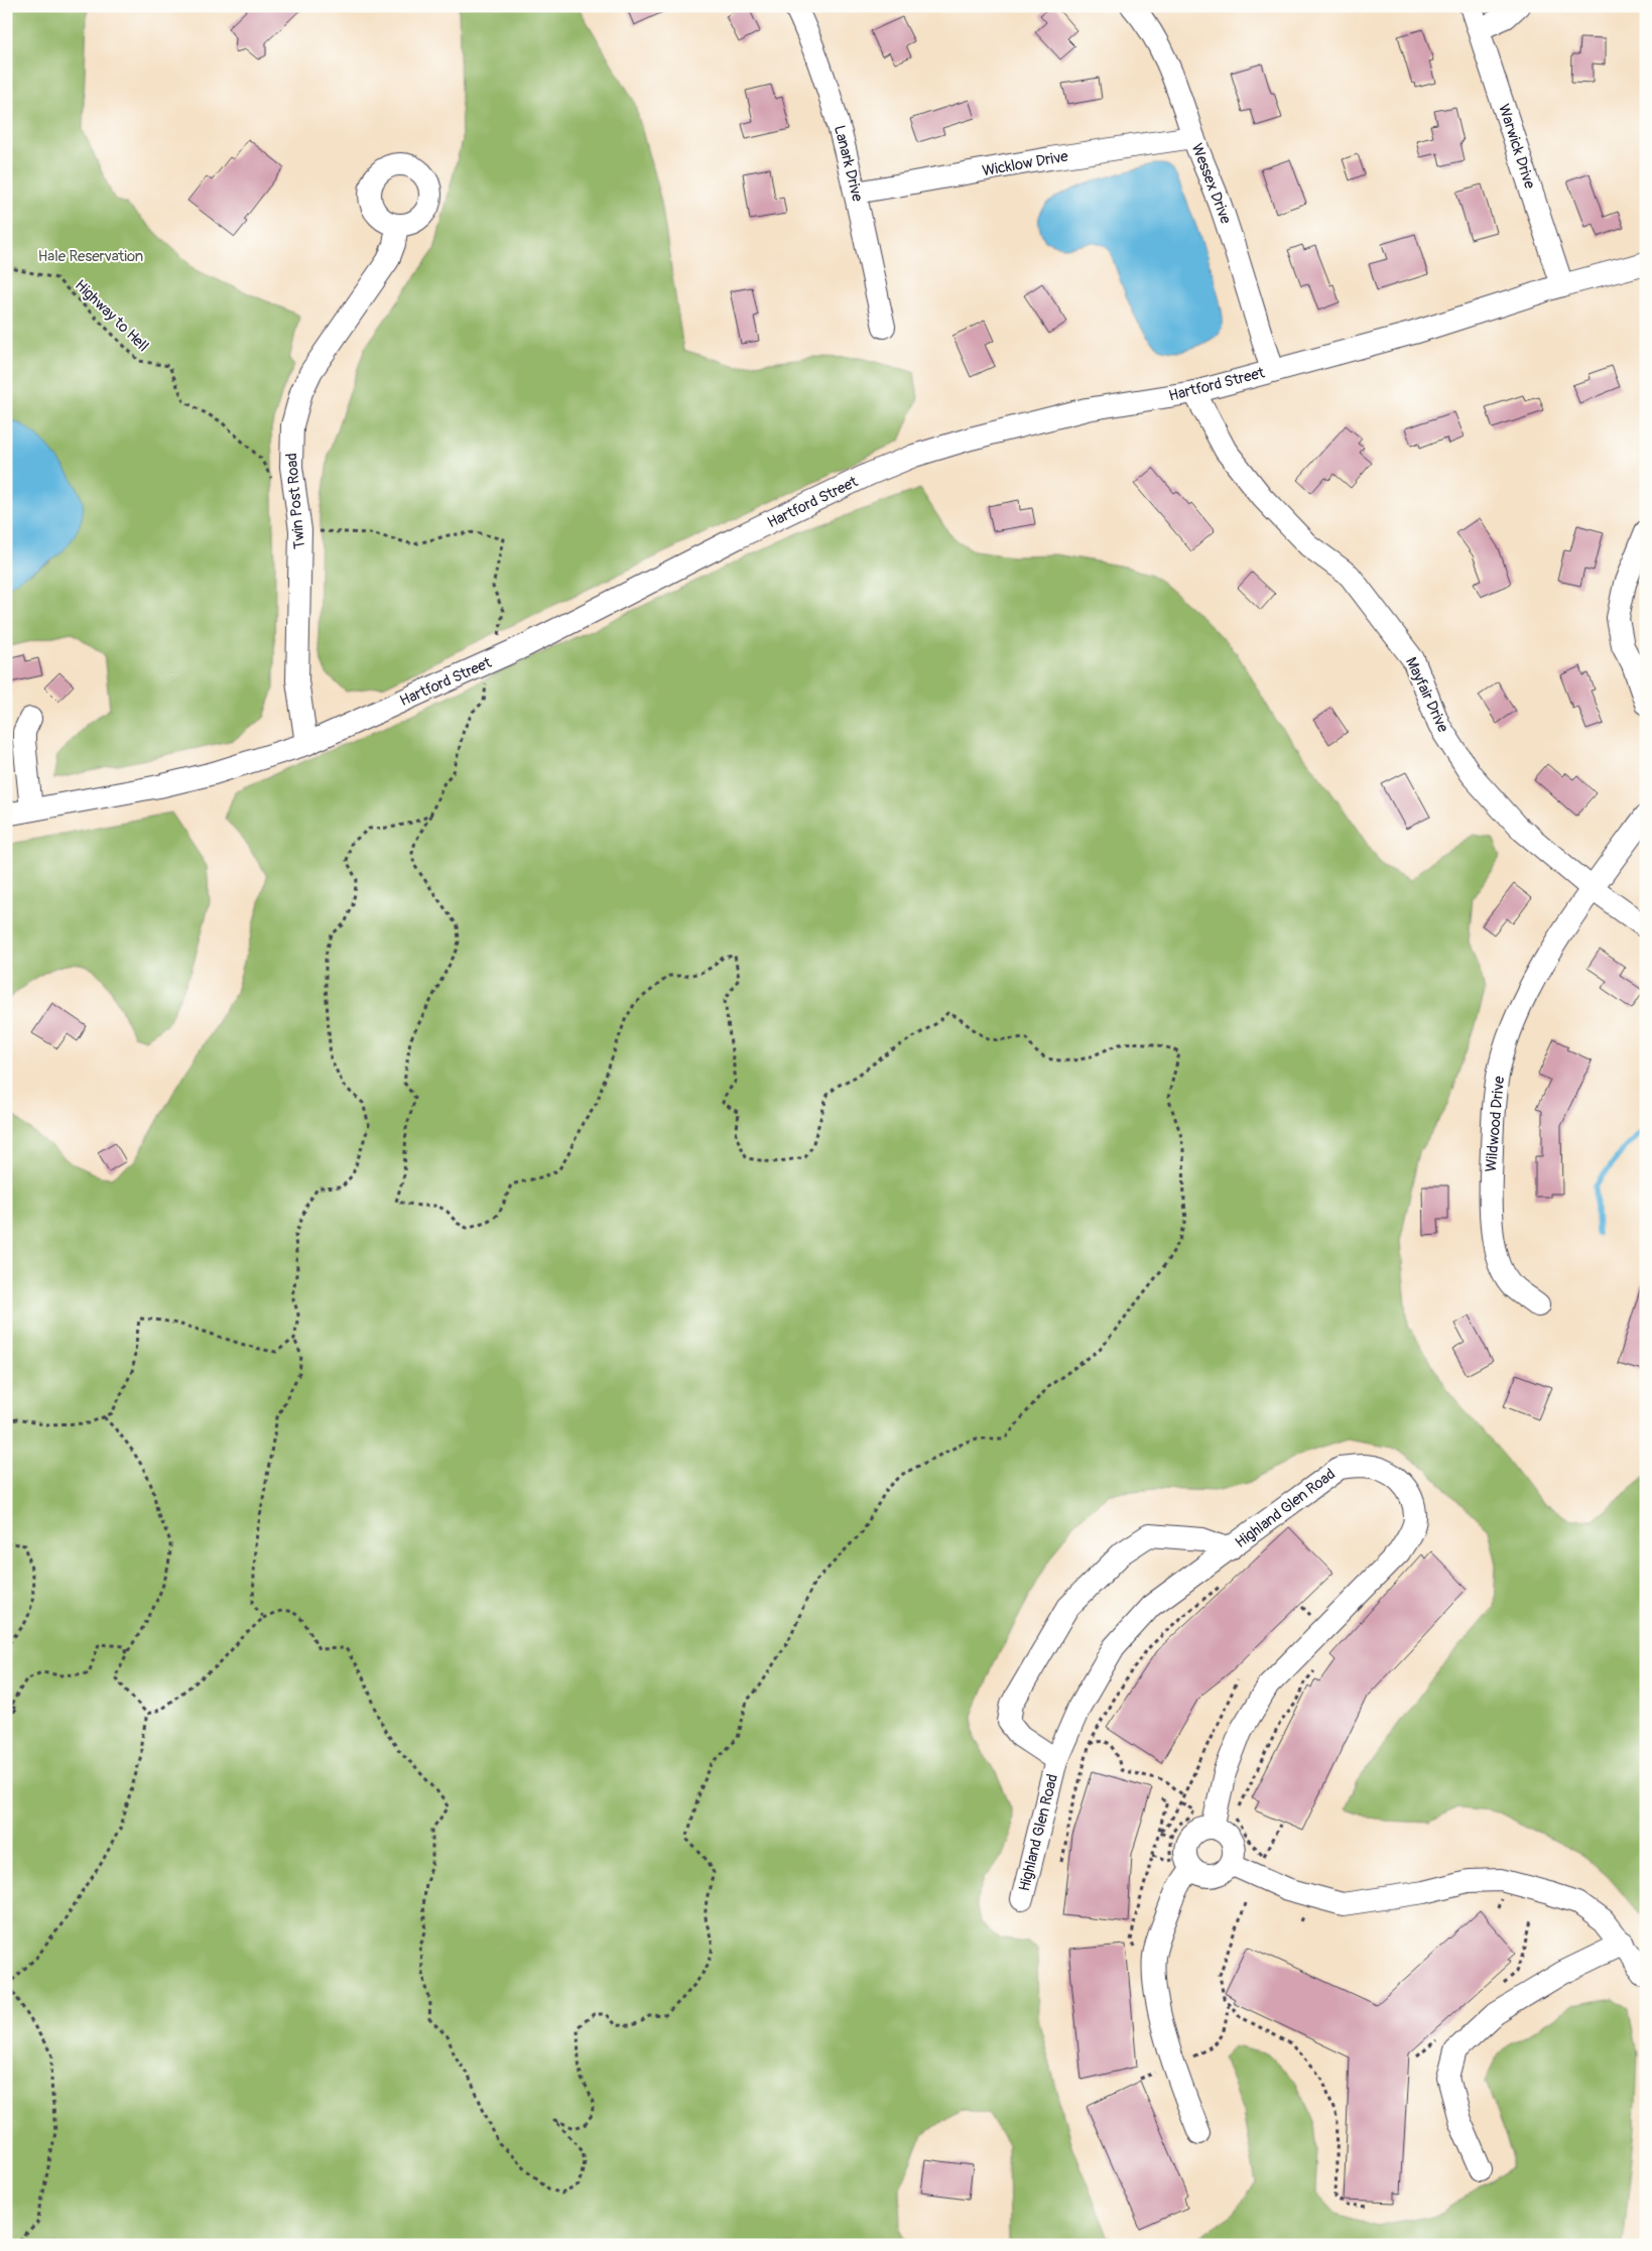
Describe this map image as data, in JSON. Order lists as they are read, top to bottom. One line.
{"streets":{"street":["Warwick Drive","Lanark Drive","Wicklow Drive","Wessex Drive","Hartford Street","Twin Post Road","Mayfair Drive","Wildwood Drive","Highland Glen Road"],"path":["Highway to Hell"]},"crossings":[["Warwick Drive","Hartford Street"],["Lanark Drive","Wicklow Drive"],["Wicklow Drive","Wessex Drive"],["Wessex Drive","Hartford Street"],["Hartford Street","Twin Post Road"],["Hartford Street","Mayfair Drive"],["Mayfair Drive","Wildwood Drive"]],"parks":["Hale Reservation"]}
